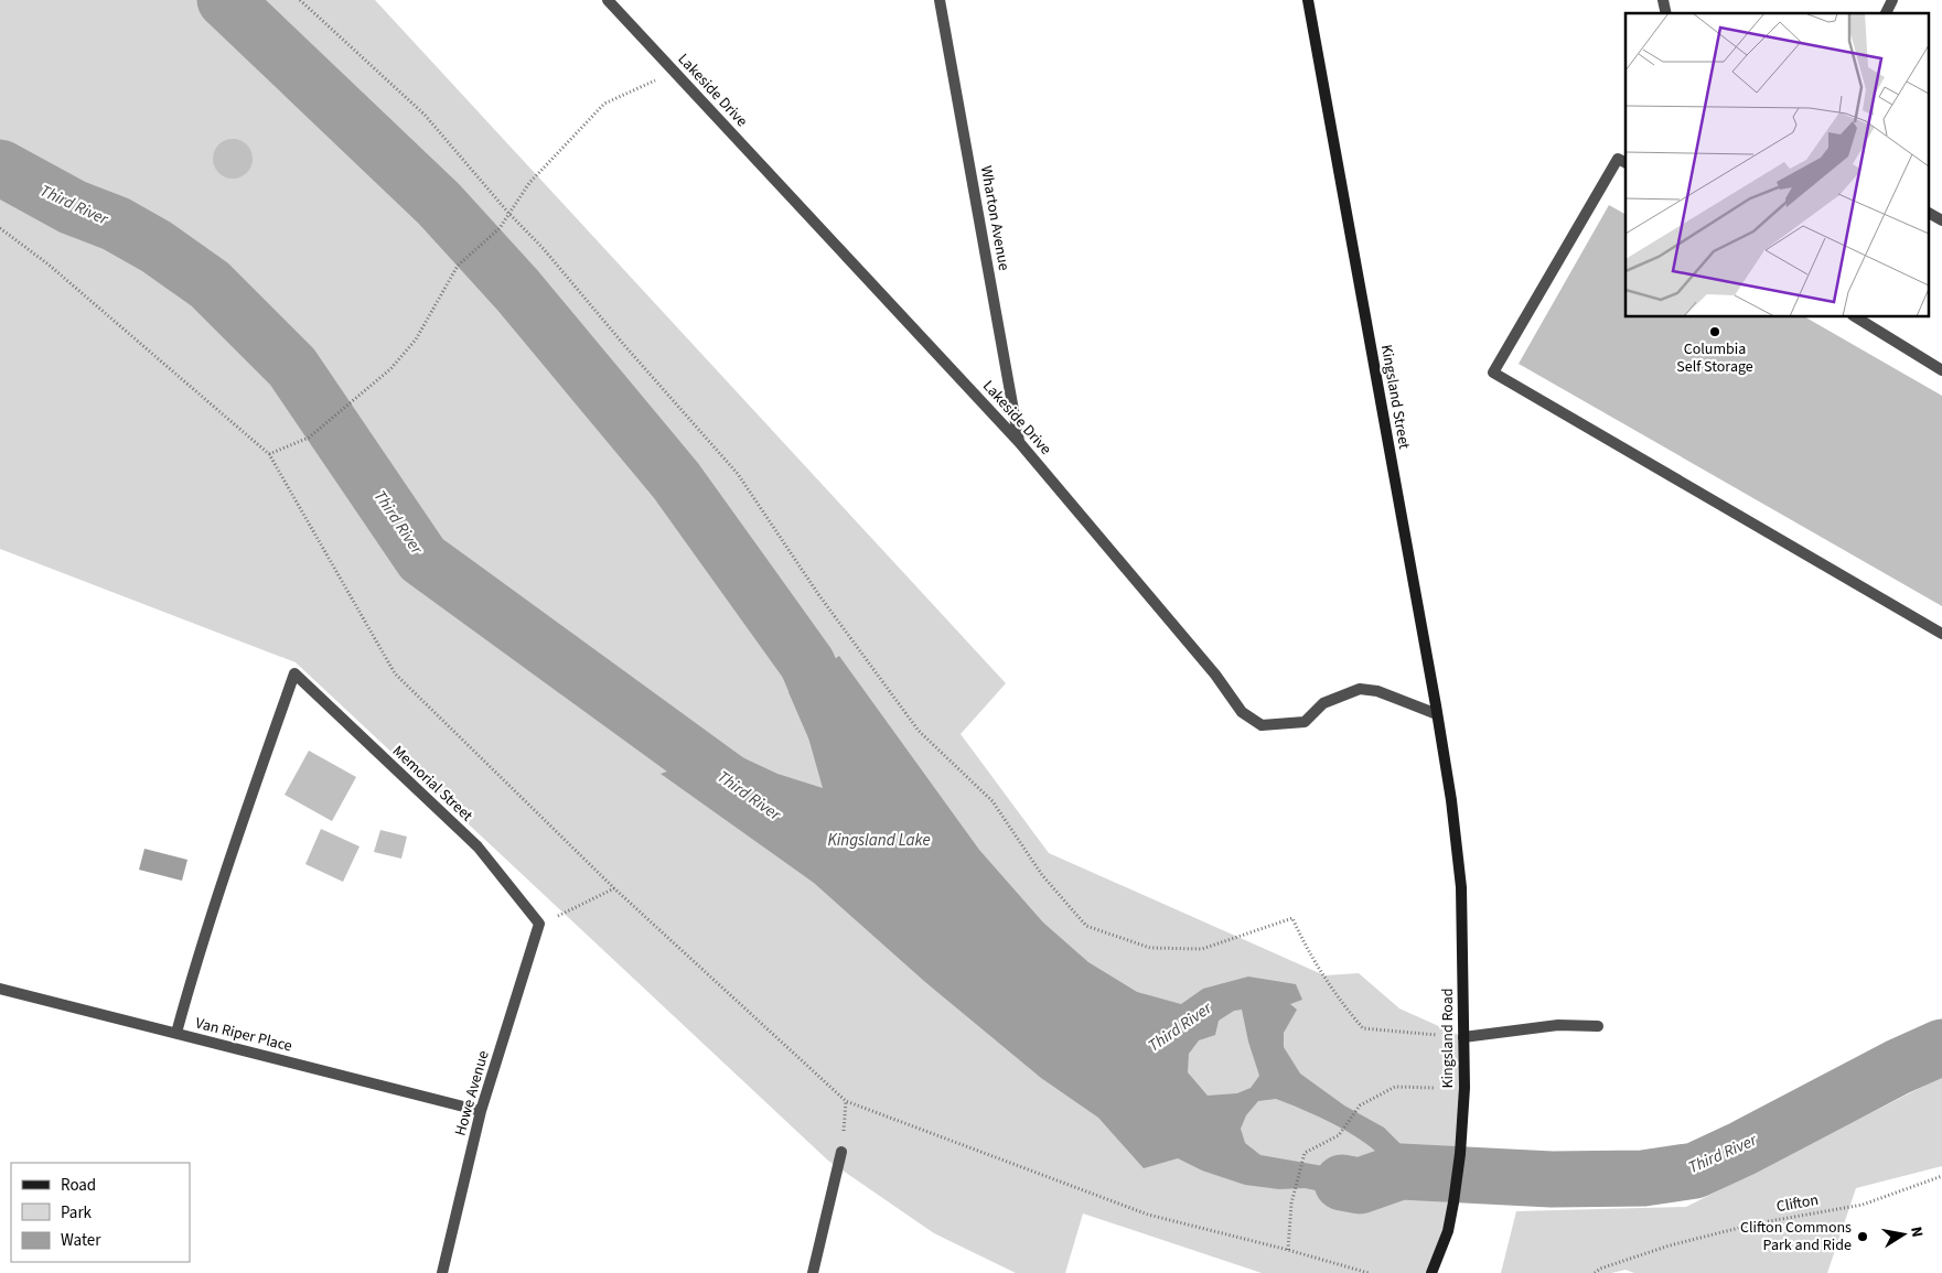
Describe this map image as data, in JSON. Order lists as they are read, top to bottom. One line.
{"streets":{"main road":["Kingsland Street","Kingsland Road"],"street":["Lakeside Drive","Wharton Avenue","Memorial Street","Van Riper Place","Howe Avenue"],"path":["Clifton"]},"crossings":[["Lakeside Drive","Wharton Avenue"],["Lakeside Drive","Kingsland Street"],["Kingsland Street","Kingsland Road"],["Memorial Street","Van Riper Place"],["Memorial Street","Howe Avenue"],["Van Riper Place","Howe Avenue"]],"water":["Third River","Kingsland Lake"],"places":["Columbia Self Storage","Clifton Commons Park and Ride"],"legend":["Road","Park","Water"],"north":"right"}
